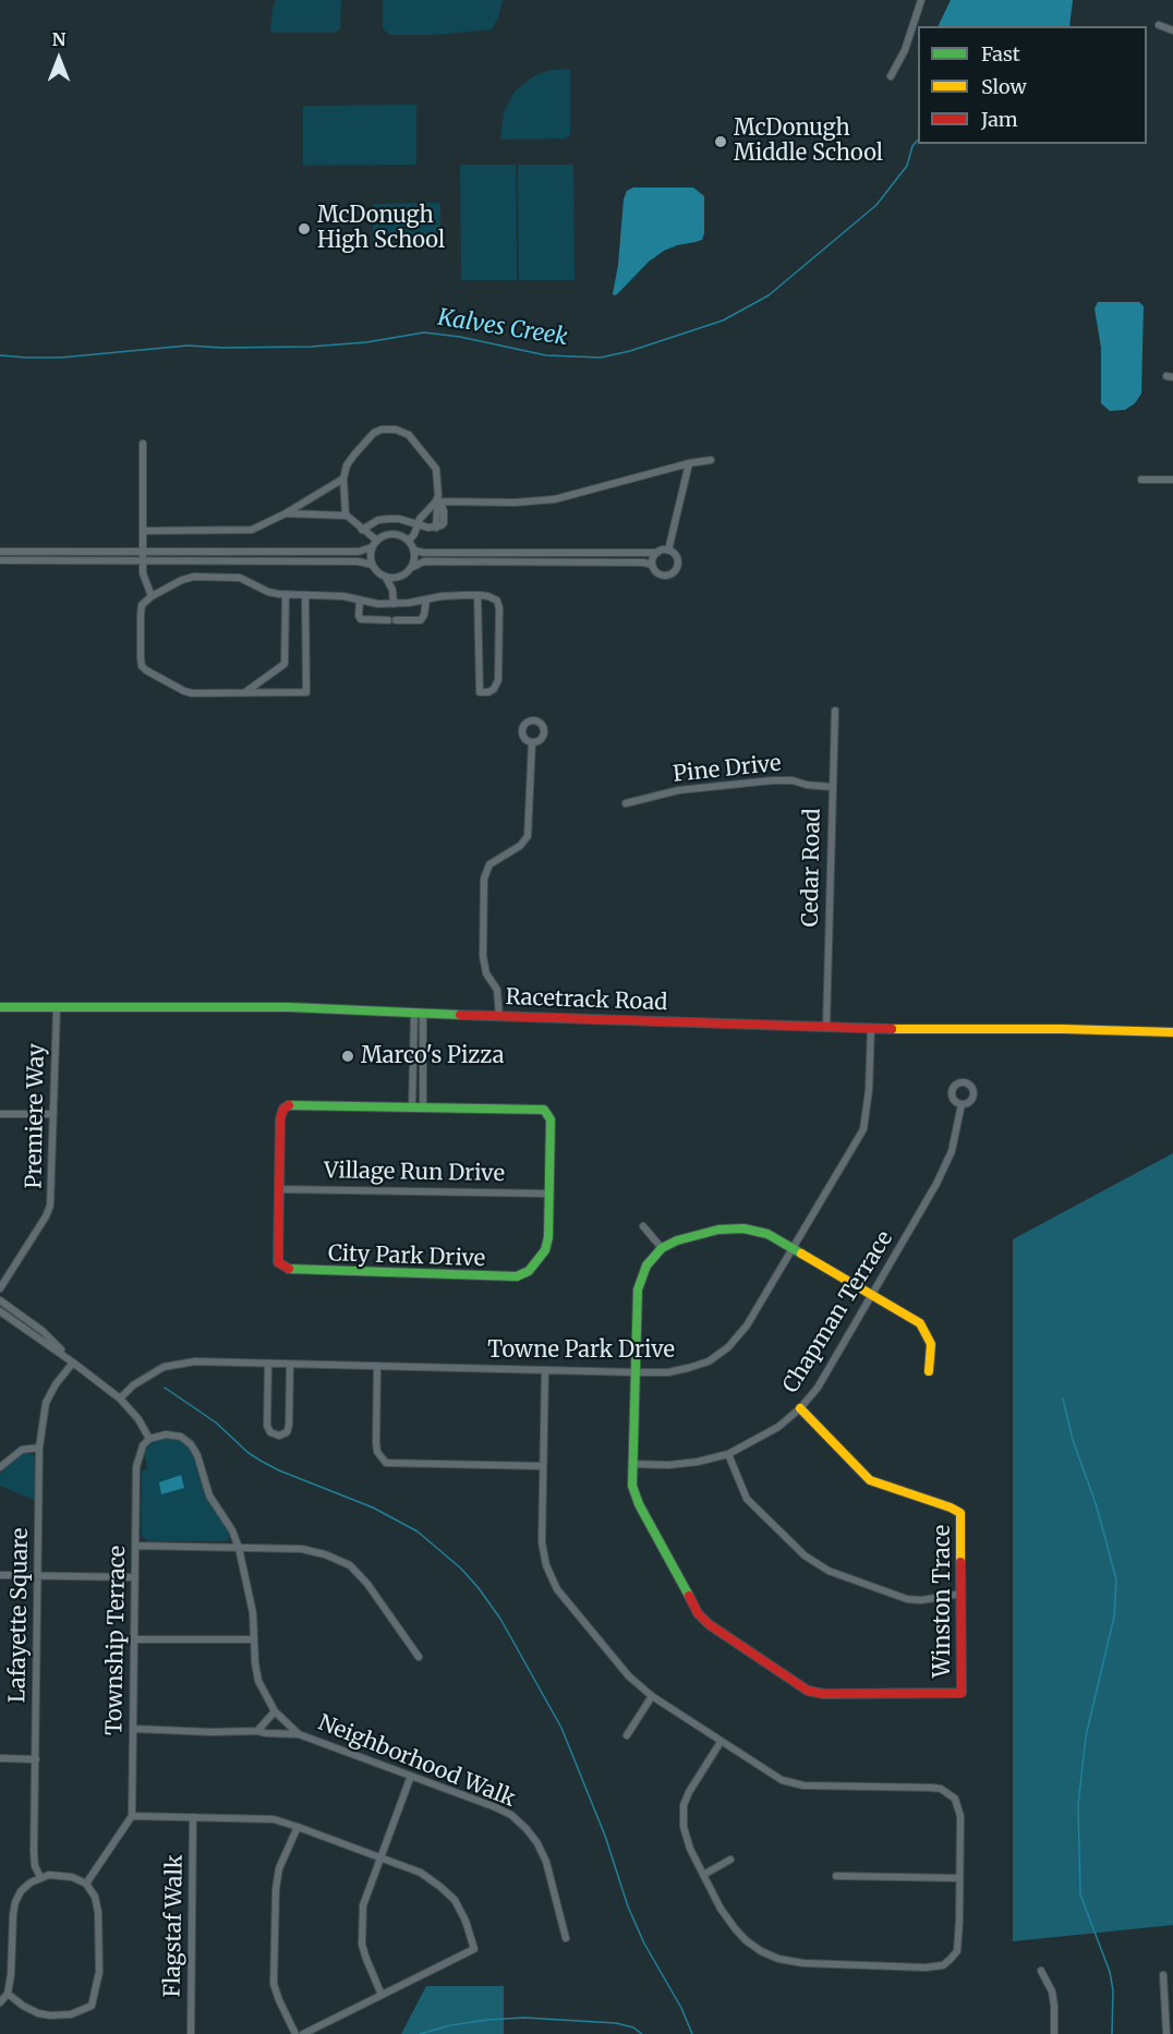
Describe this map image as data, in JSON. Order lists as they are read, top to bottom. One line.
{"streets":{"street":["Pine Drive","Cedar Road","Racetrack Road","Premiere Way","Village Run Drive","City Park Drive","Chapman Terrace","Towne Park Drive","Winston Trace","Lafayette Square","Township Terrace","Neighborhood Walk","Flagstaf Walk"]},"crossings":[["Pine Drive","Cedar Road"],["Cedar Road","Racetrack Road"],["Racetrack Road","Premiere Way"],["Racetrack Road","Towne Park Drive"],["Village Run Drive","City Park Drive"],["Chapman Terrace","Winston Trace"],["Towne Park Drive","Winston Trace"],["Township Terrace","Neighborhood Walk"]],"water":["Kalves Creek"],"places":["McDonugh Middle School","McDonugh High School","Marco's Pizza"],"legend":["Fast","Slow","Jam"],"north":"top"}
